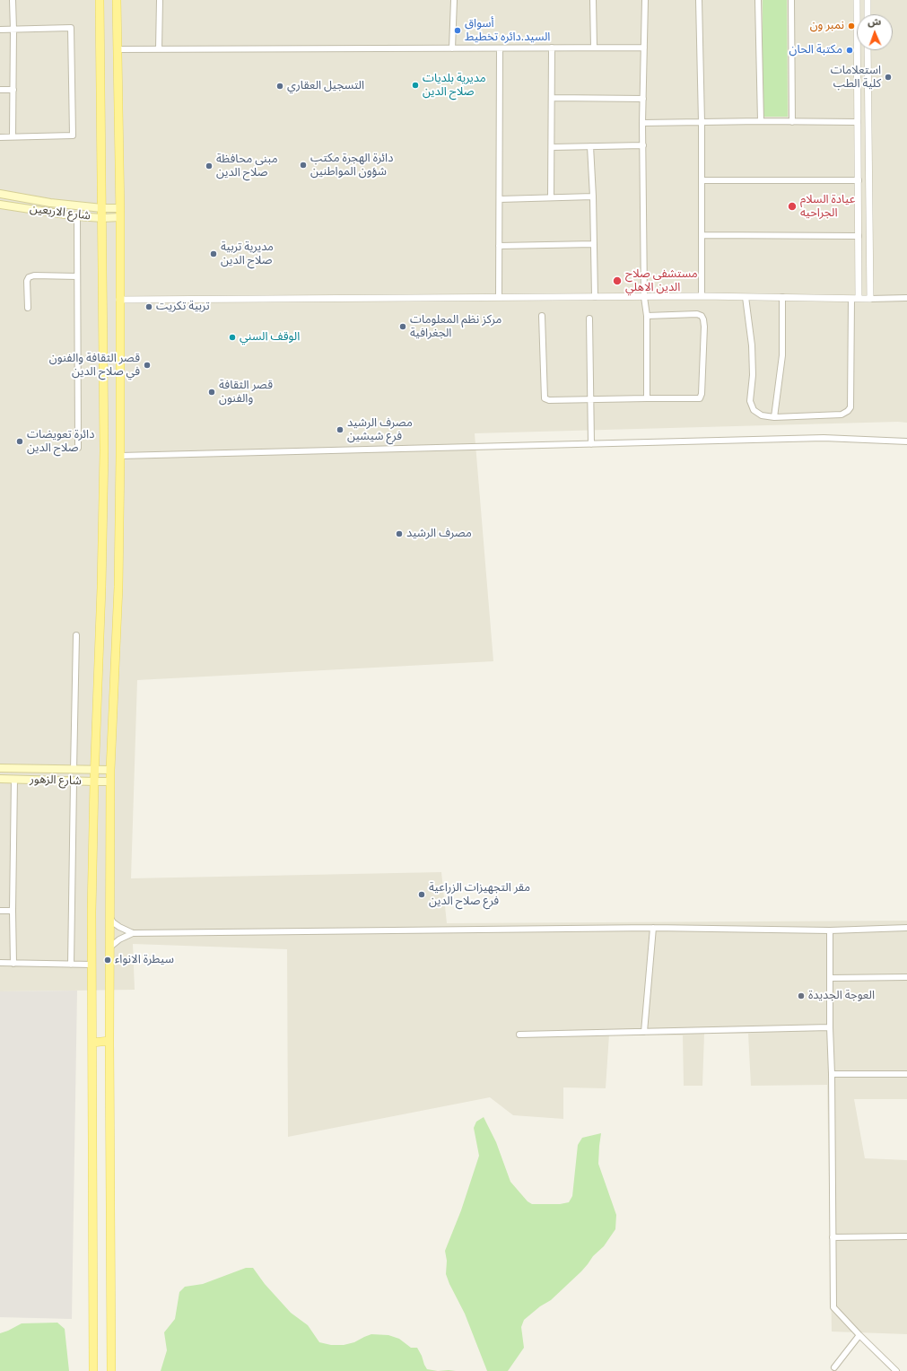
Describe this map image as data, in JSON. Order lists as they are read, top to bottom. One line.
{"streets":{"main road":["شارع الاربعين","شارع الزهور"]},"places":["نمبر ون","أسواق السيد.دائره تخطيط","مكتبة الحان","استعلامات كلية الطب","مديرية بلديات صلاح الدين","التسجيل العقاري","دائرة الهجرة مكتب شؤون المواطنين","مبنى محافظة صلاح الدين","عيادة السلام الجراحيه","مديرية تربية صلاح الدين","مستشفى صلاح الدين الاهلي","تربية تكريت","مركز نظم المعلومات الجغرافية","الوقف السني","قصر الثقافة والفنون في صلاح الدين","قصر الثقافة والفنون","مصرف الرشيد فرع شيشين","دائرة تعويضات صلاح الدين","مصرف الرشيد","مقر التجهيزات الزراعية فرع صلاح الدين","سيطرة الانواء","العوجة الجديدة"],"north":"top"}
